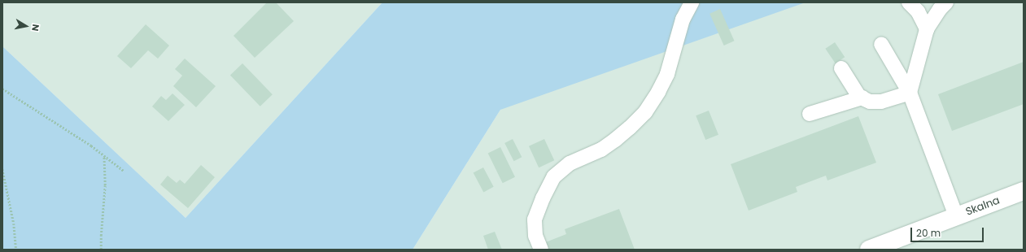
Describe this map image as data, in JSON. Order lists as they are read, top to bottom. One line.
{"streets":{"street":["Skalna"]},"scale_bar":"20 m","north":"right"}
